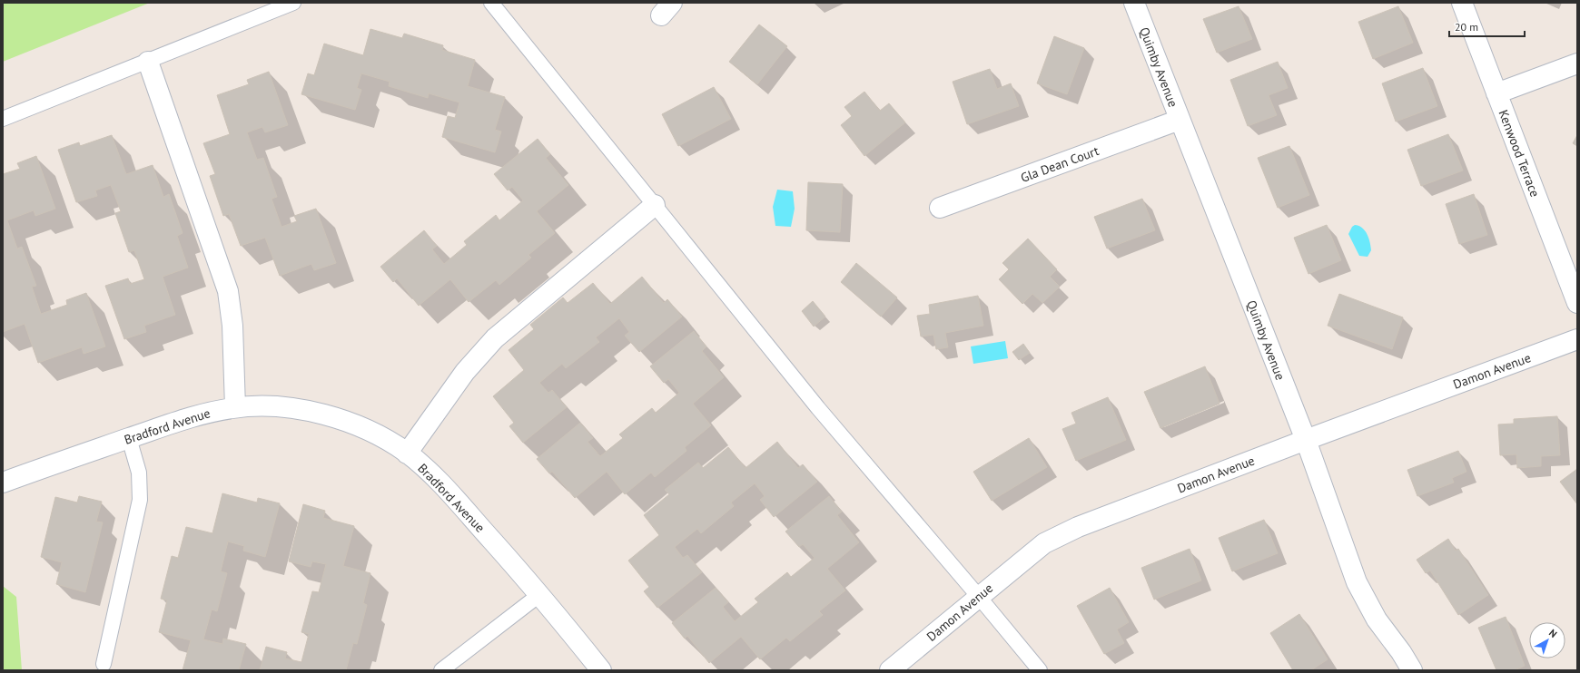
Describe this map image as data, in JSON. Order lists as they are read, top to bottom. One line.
{"streets":{"street":["Quimby Avenue","Kenwood Terrace","Gla Dean Court","Damon Avenue","Bradford Avenue"]},"crossings":[["Quimby Avenue","Gla Dean Court"],["Quimby Avenue","Damon Avenue"]],"scale_bar":"20 m","north":"top right"}
